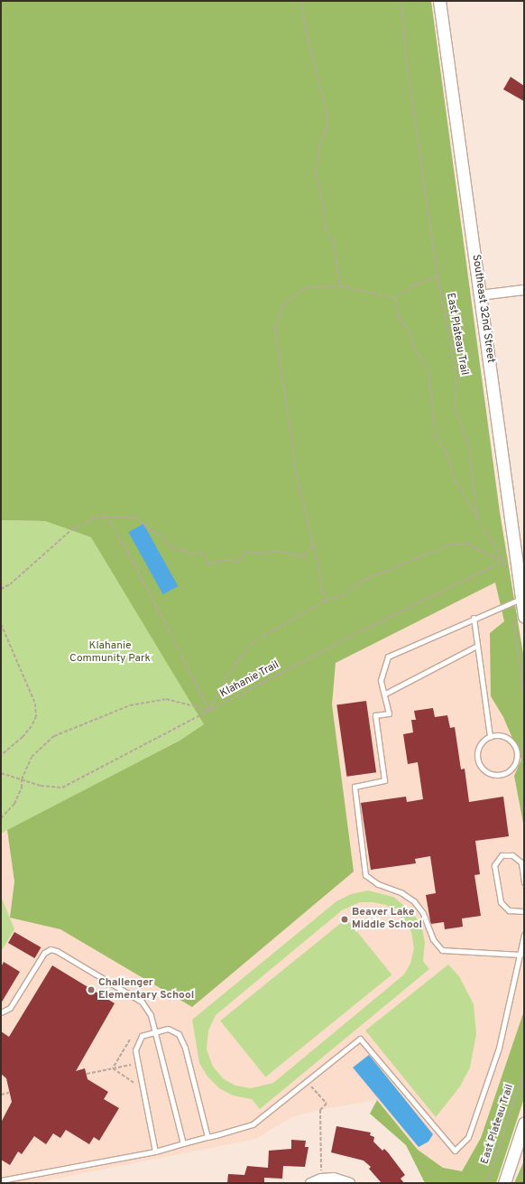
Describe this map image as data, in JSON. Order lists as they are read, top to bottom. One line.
{"streets":{"street":["Southeast 32nd Street"],"path":["East Plateau Trail","Klahanie Trail"]},"crossings":[["East Plateau Trail","Klahanie Trail"]],"parks":["Klahanie Community Park"],"places":["Beaver Lake Middle School","Challenger Elementary School"]}
